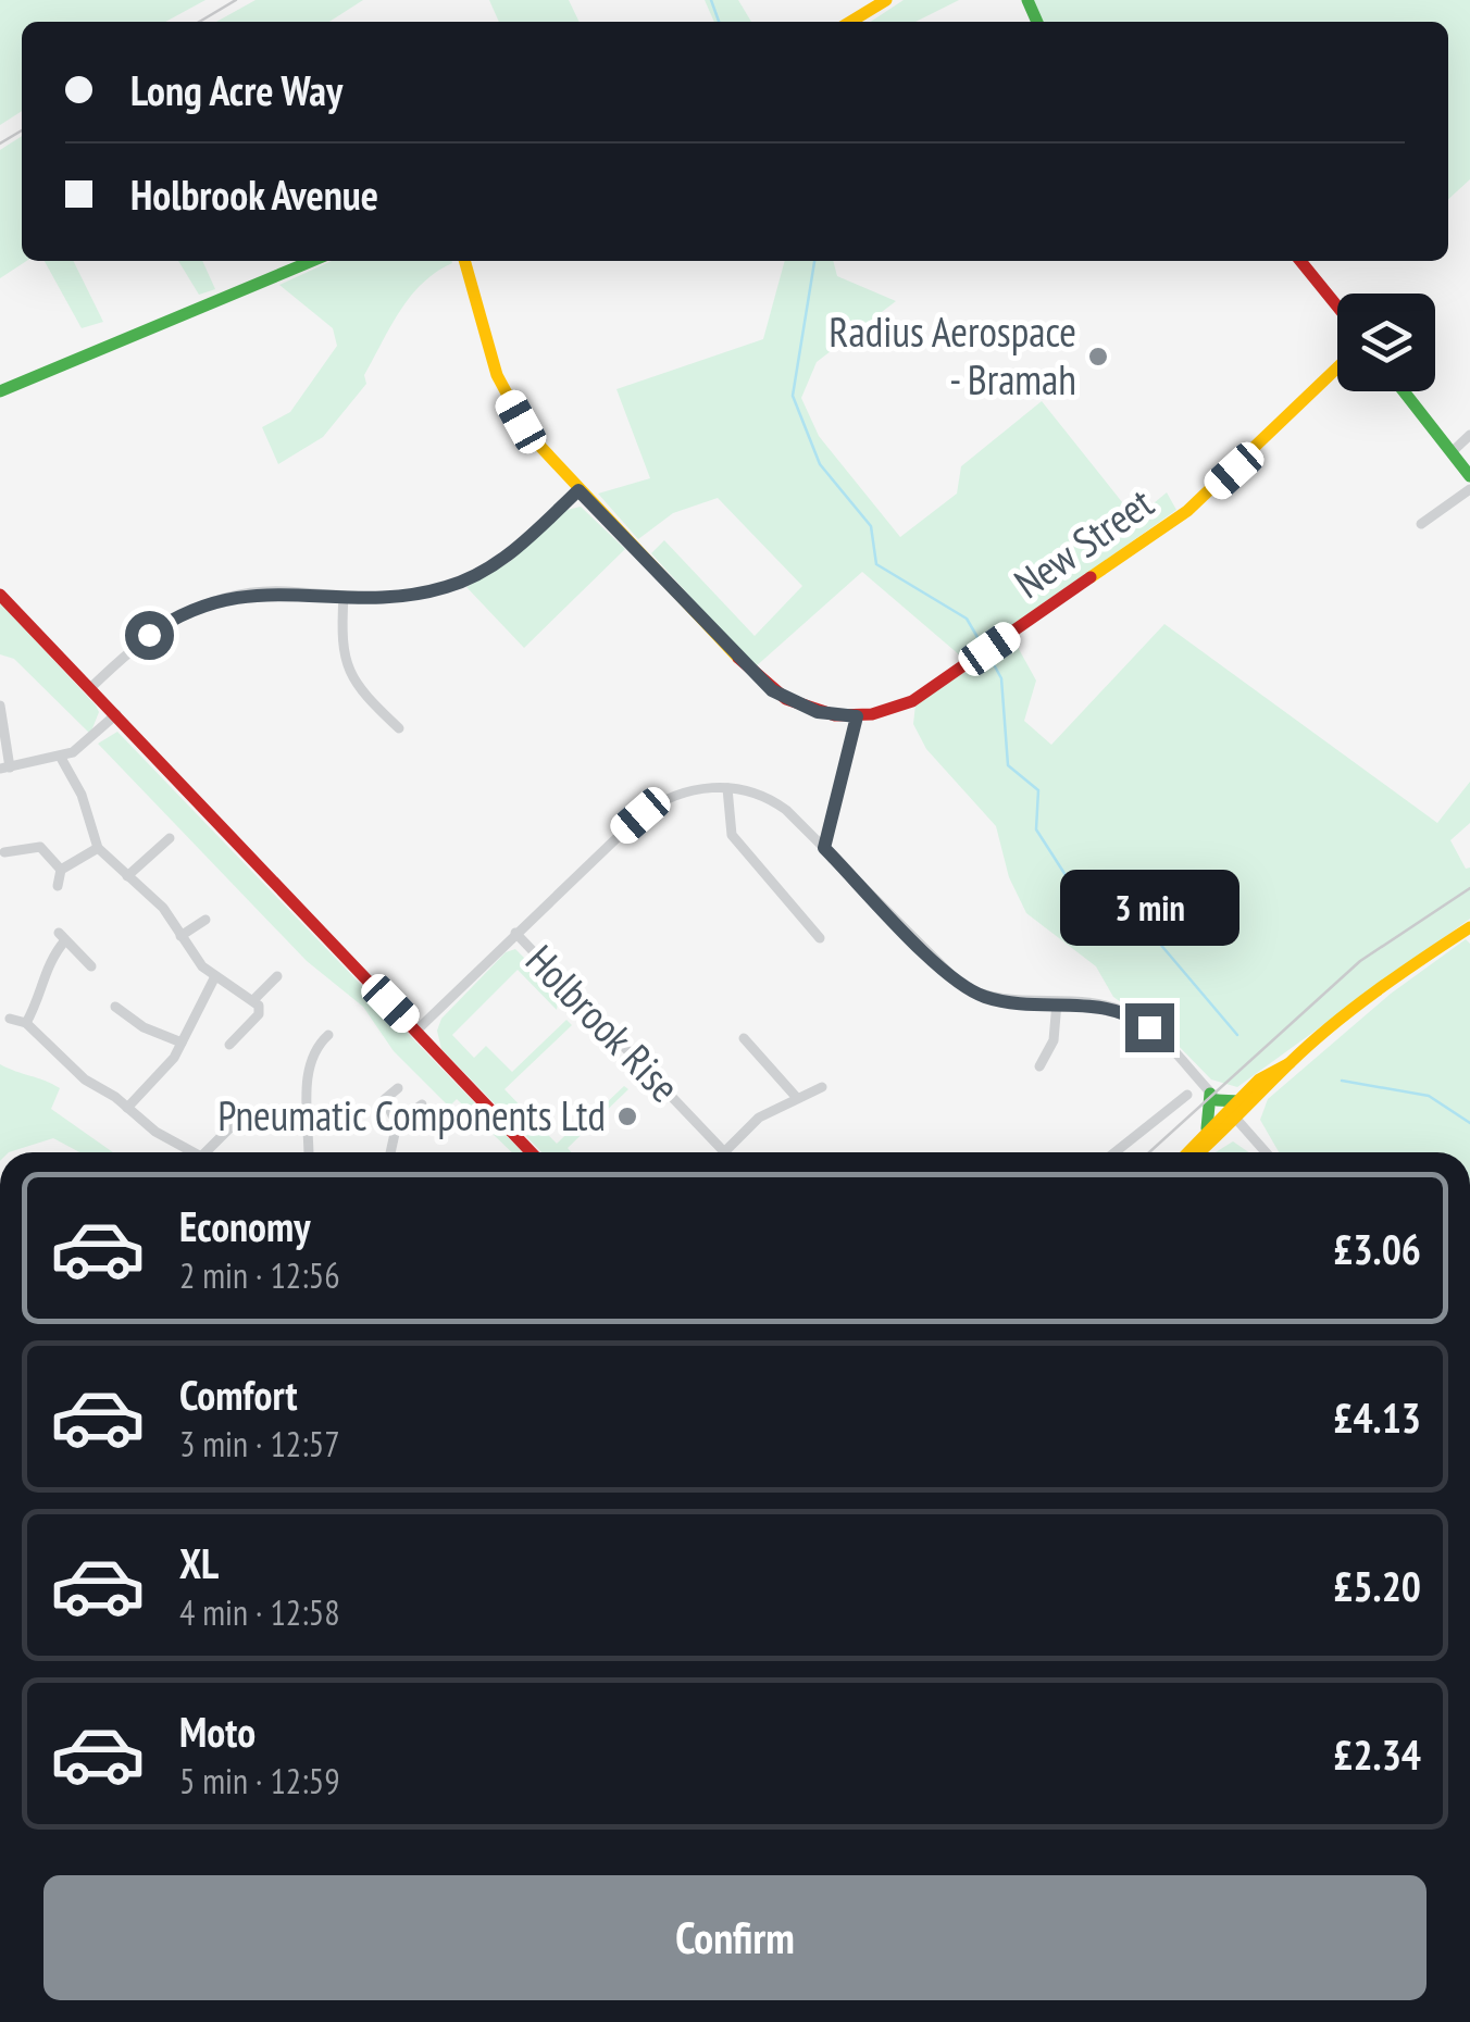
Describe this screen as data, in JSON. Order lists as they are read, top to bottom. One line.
{"streets":{"street":["New Street","Holbrook Rise"]},"places":["Radius Aerospace - Bramah","Pneumatic Components Ltd"],"page":{"banner":["Long Acre Way","Holbrook Avenue"],"bubble":"3 min","list":[{"name":"Economy","note":"2 min · 12:56","value":"£3.06"},{"name":"Comfort","note":"3 min · 12:57","value":"£4.13"},{"name":"XL","note":"4 min · 12:58","value":"£5.20"},{"name":"Moto","note":"5 min · 12:59","value":"£2.34"}],"buttons":"Confirm"}}
